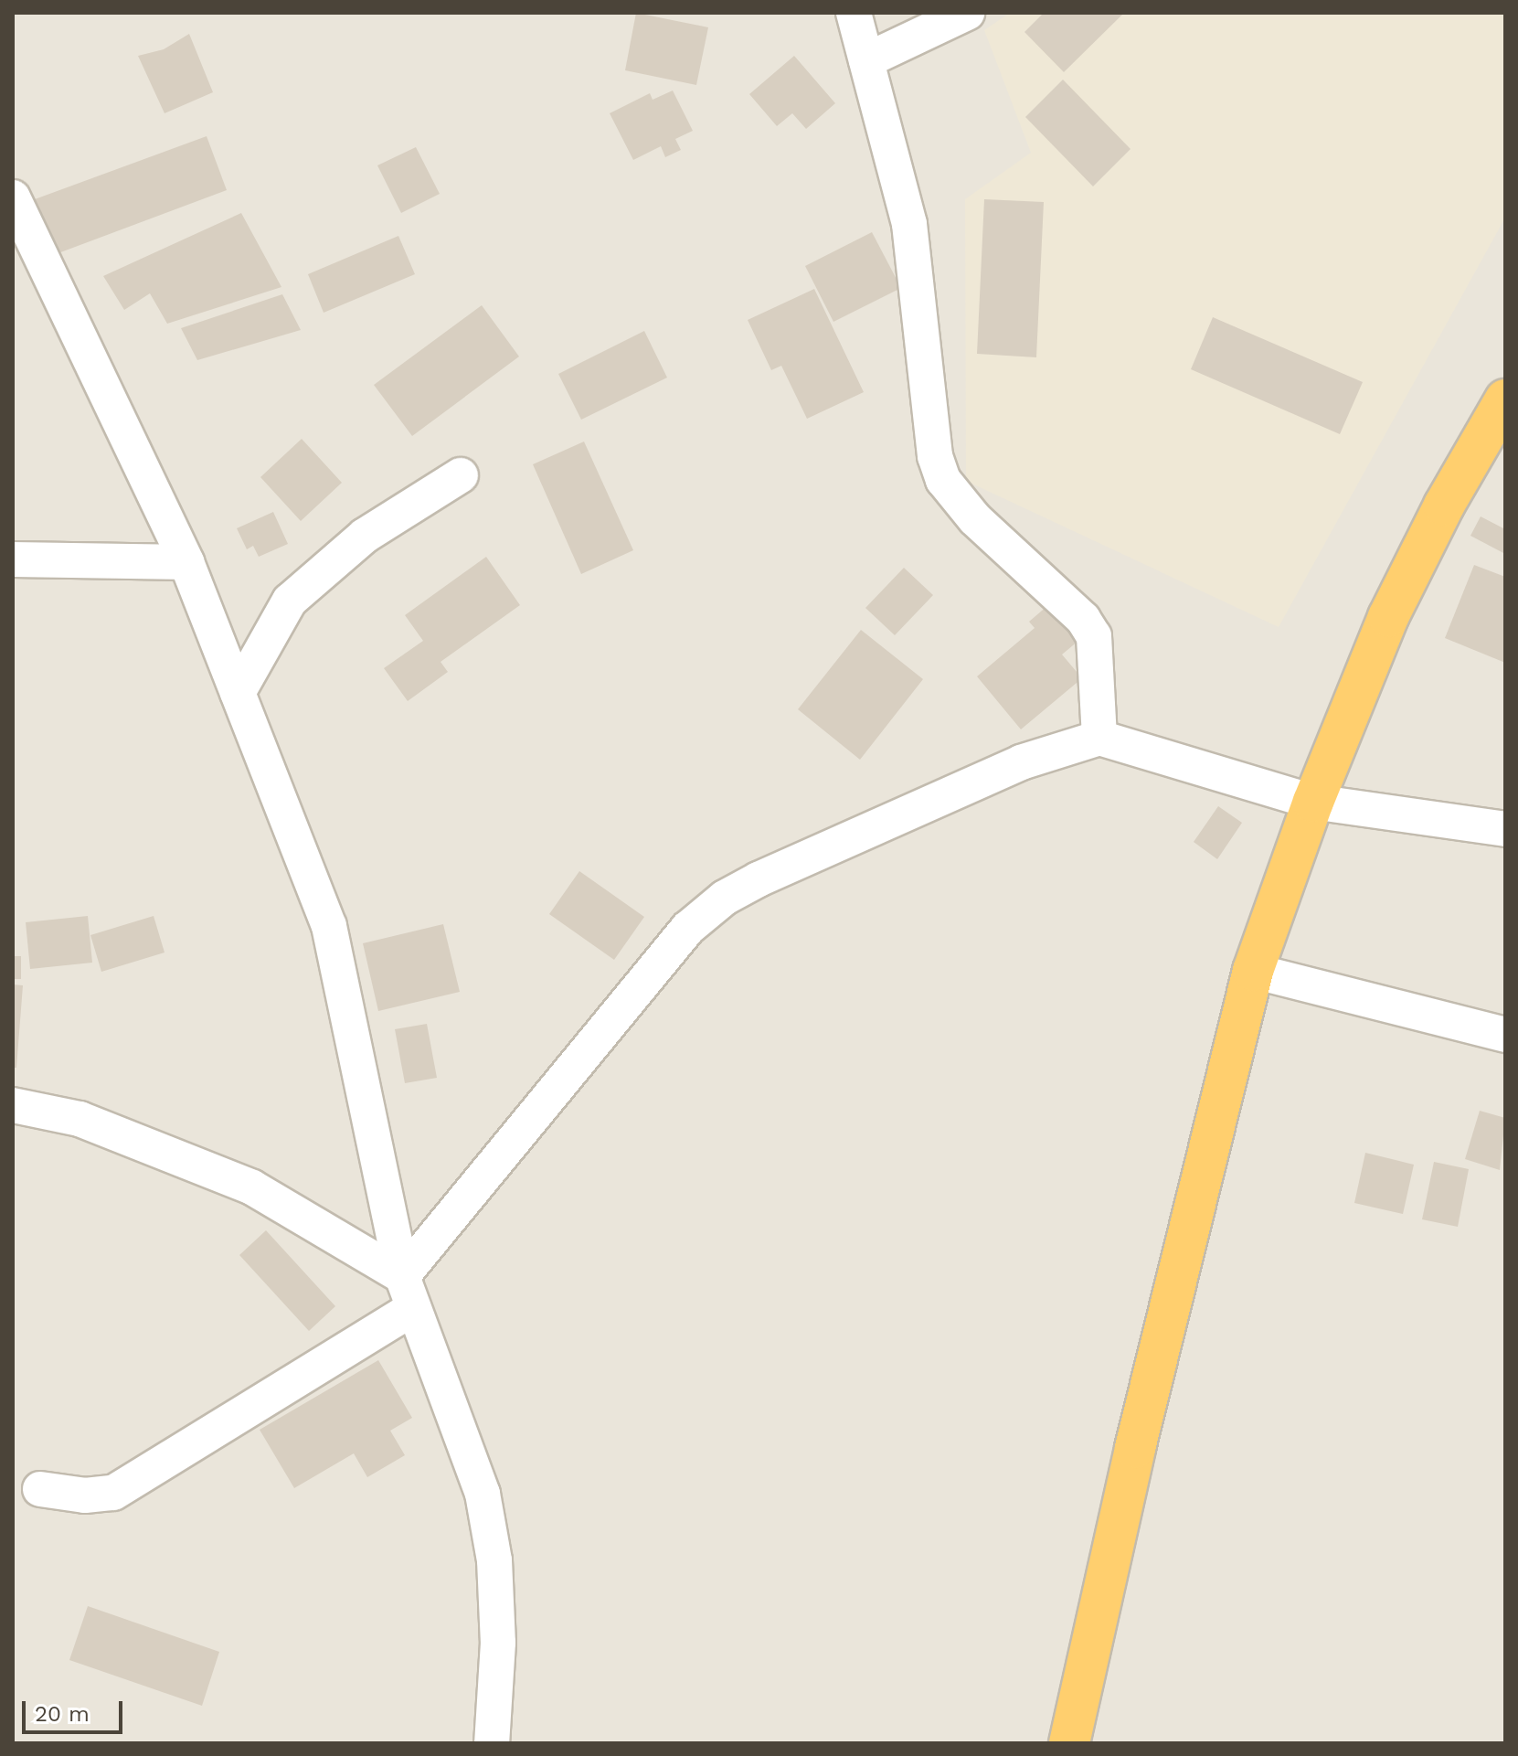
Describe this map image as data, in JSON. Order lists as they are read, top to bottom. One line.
{"scale_bar":"20 m"}
